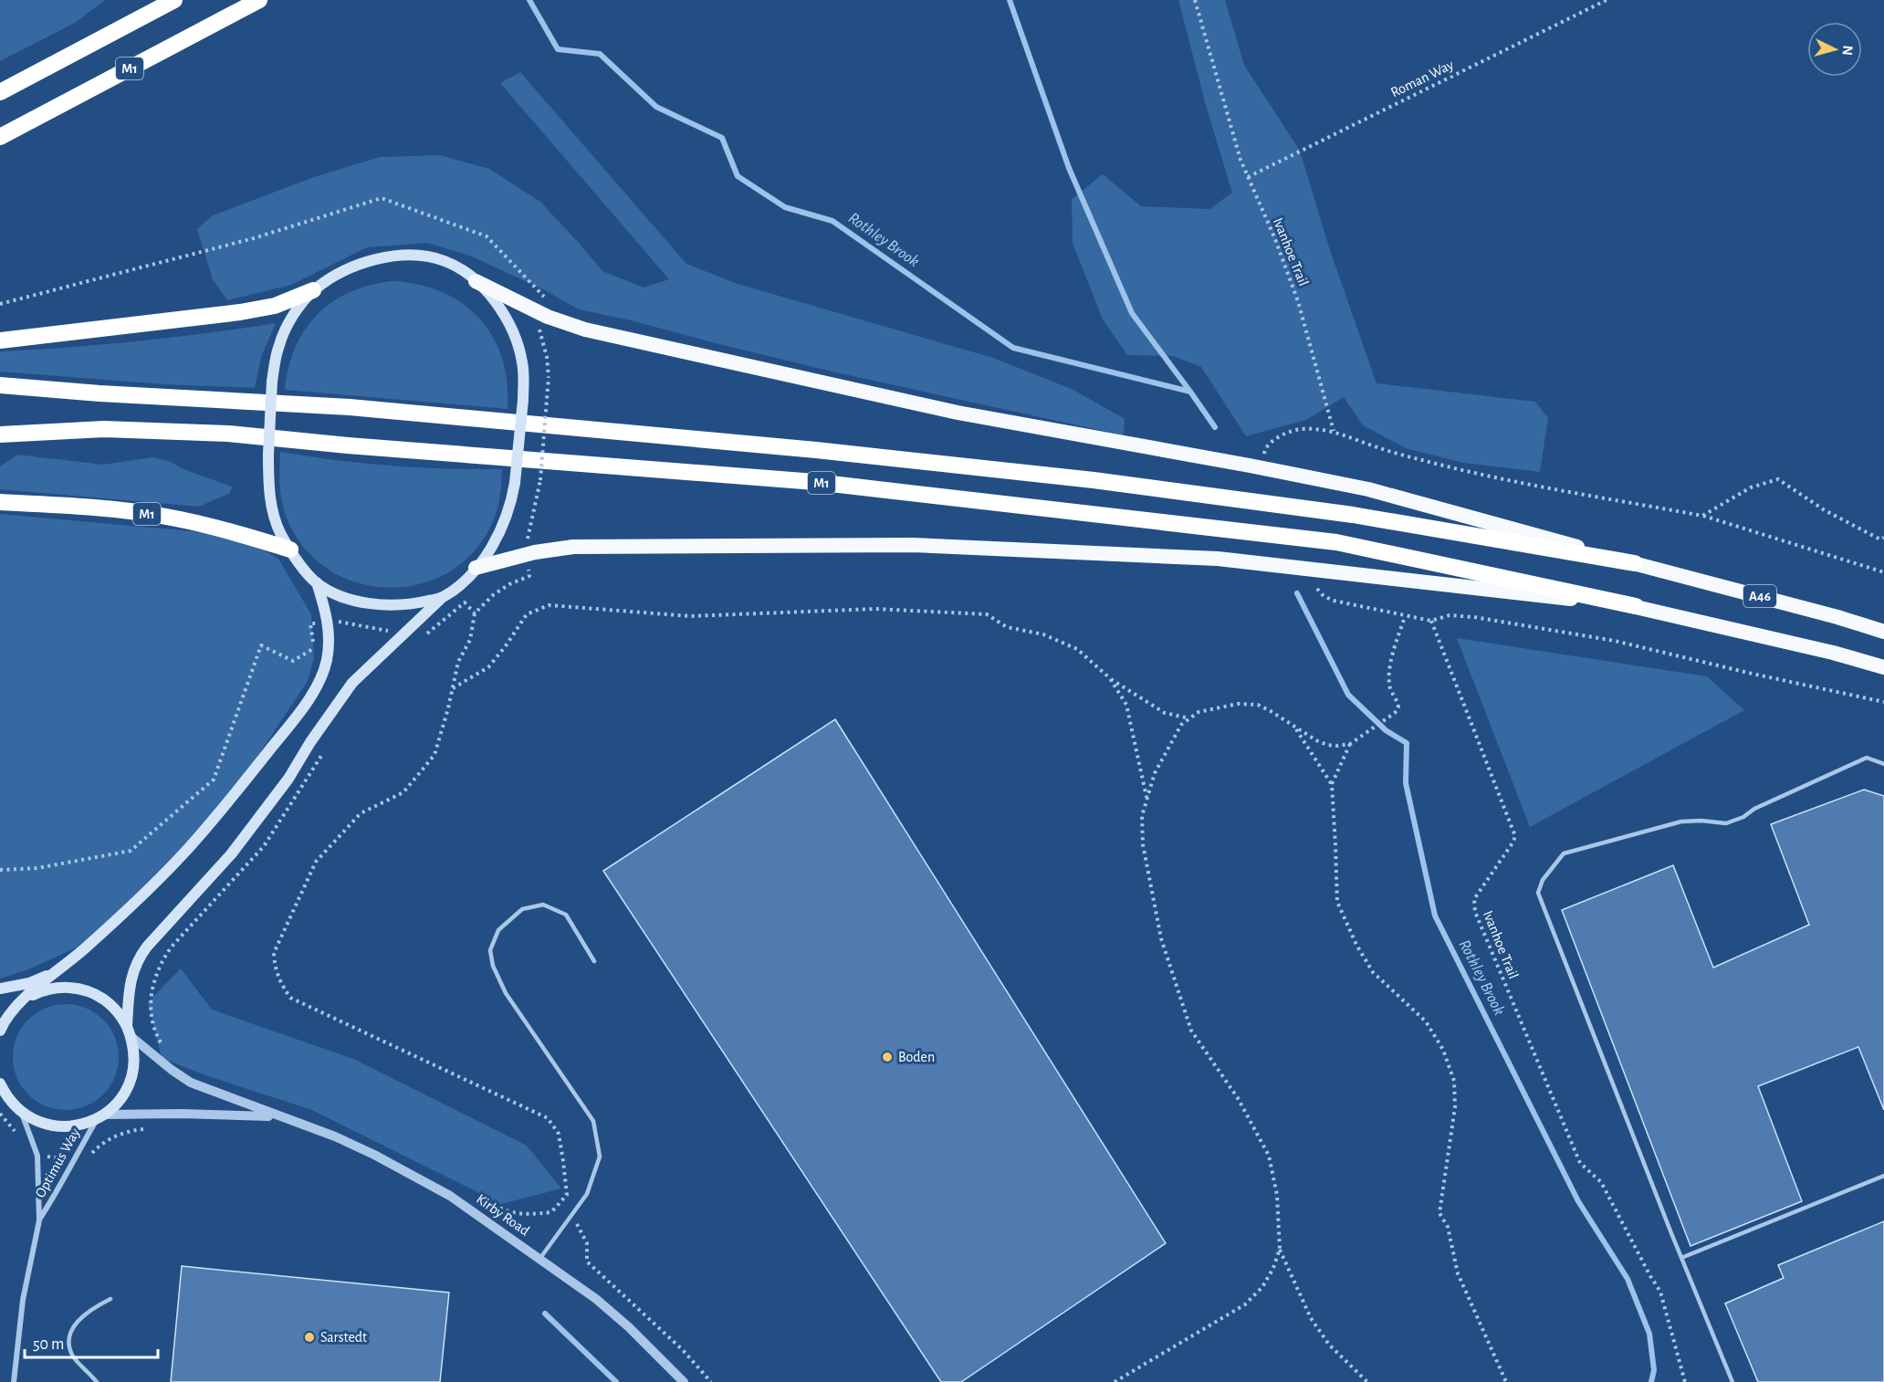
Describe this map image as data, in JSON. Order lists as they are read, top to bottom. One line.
{"streets":{"highway":["M1","A46"],"street":["Optimus Way","Kirby Road"],"path":["Roman Way","Ivanhoe Trail"]},"crossings":[["M1","A46"],["Roman Way","Ivanhoe Trail"],["Optimus Way","Kirby Road"]],"water":["Rothley Brook"],"places":["Boden","Sarstedt"],"scale_bar":"50 m","north":"right"}
